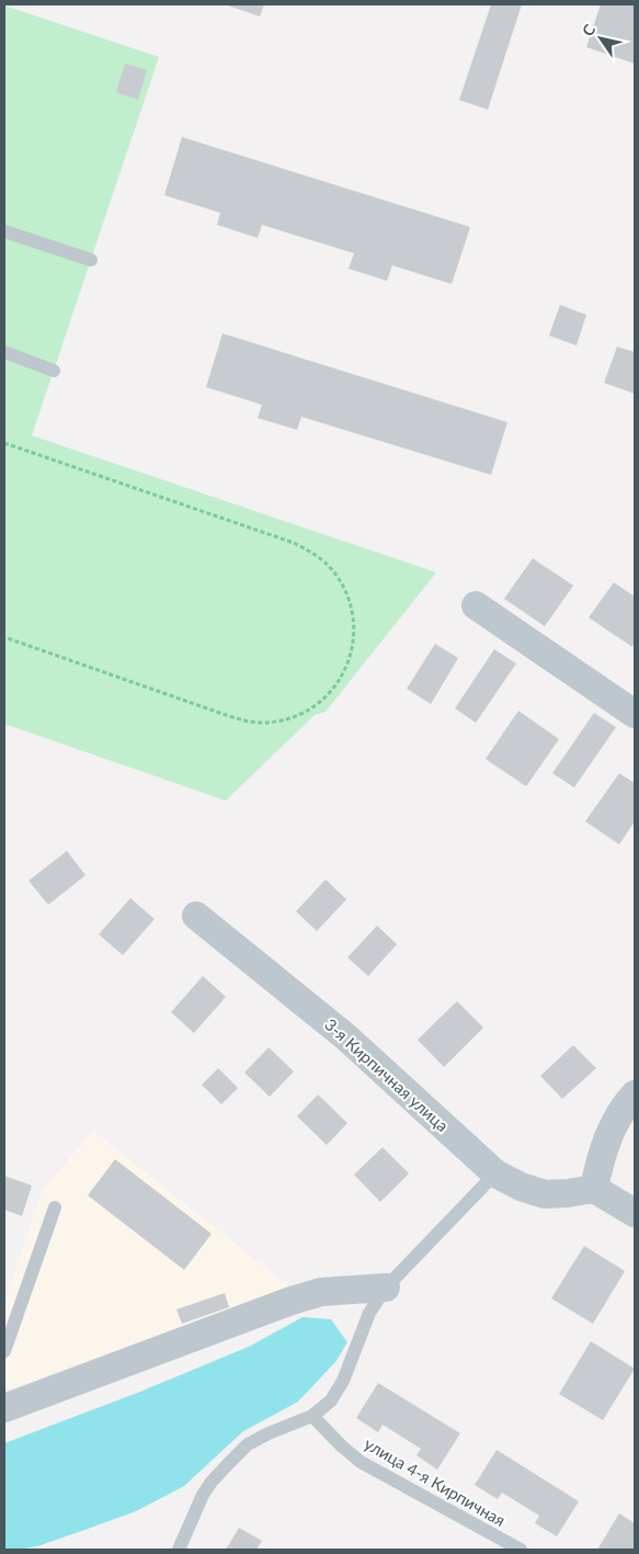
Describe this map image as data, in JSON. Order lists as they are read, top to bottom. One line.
{"streets":{"street":["3-я Кирпичная улица"],"lane":["улица 4-я Кирпичная"]},"north":"top left"}
